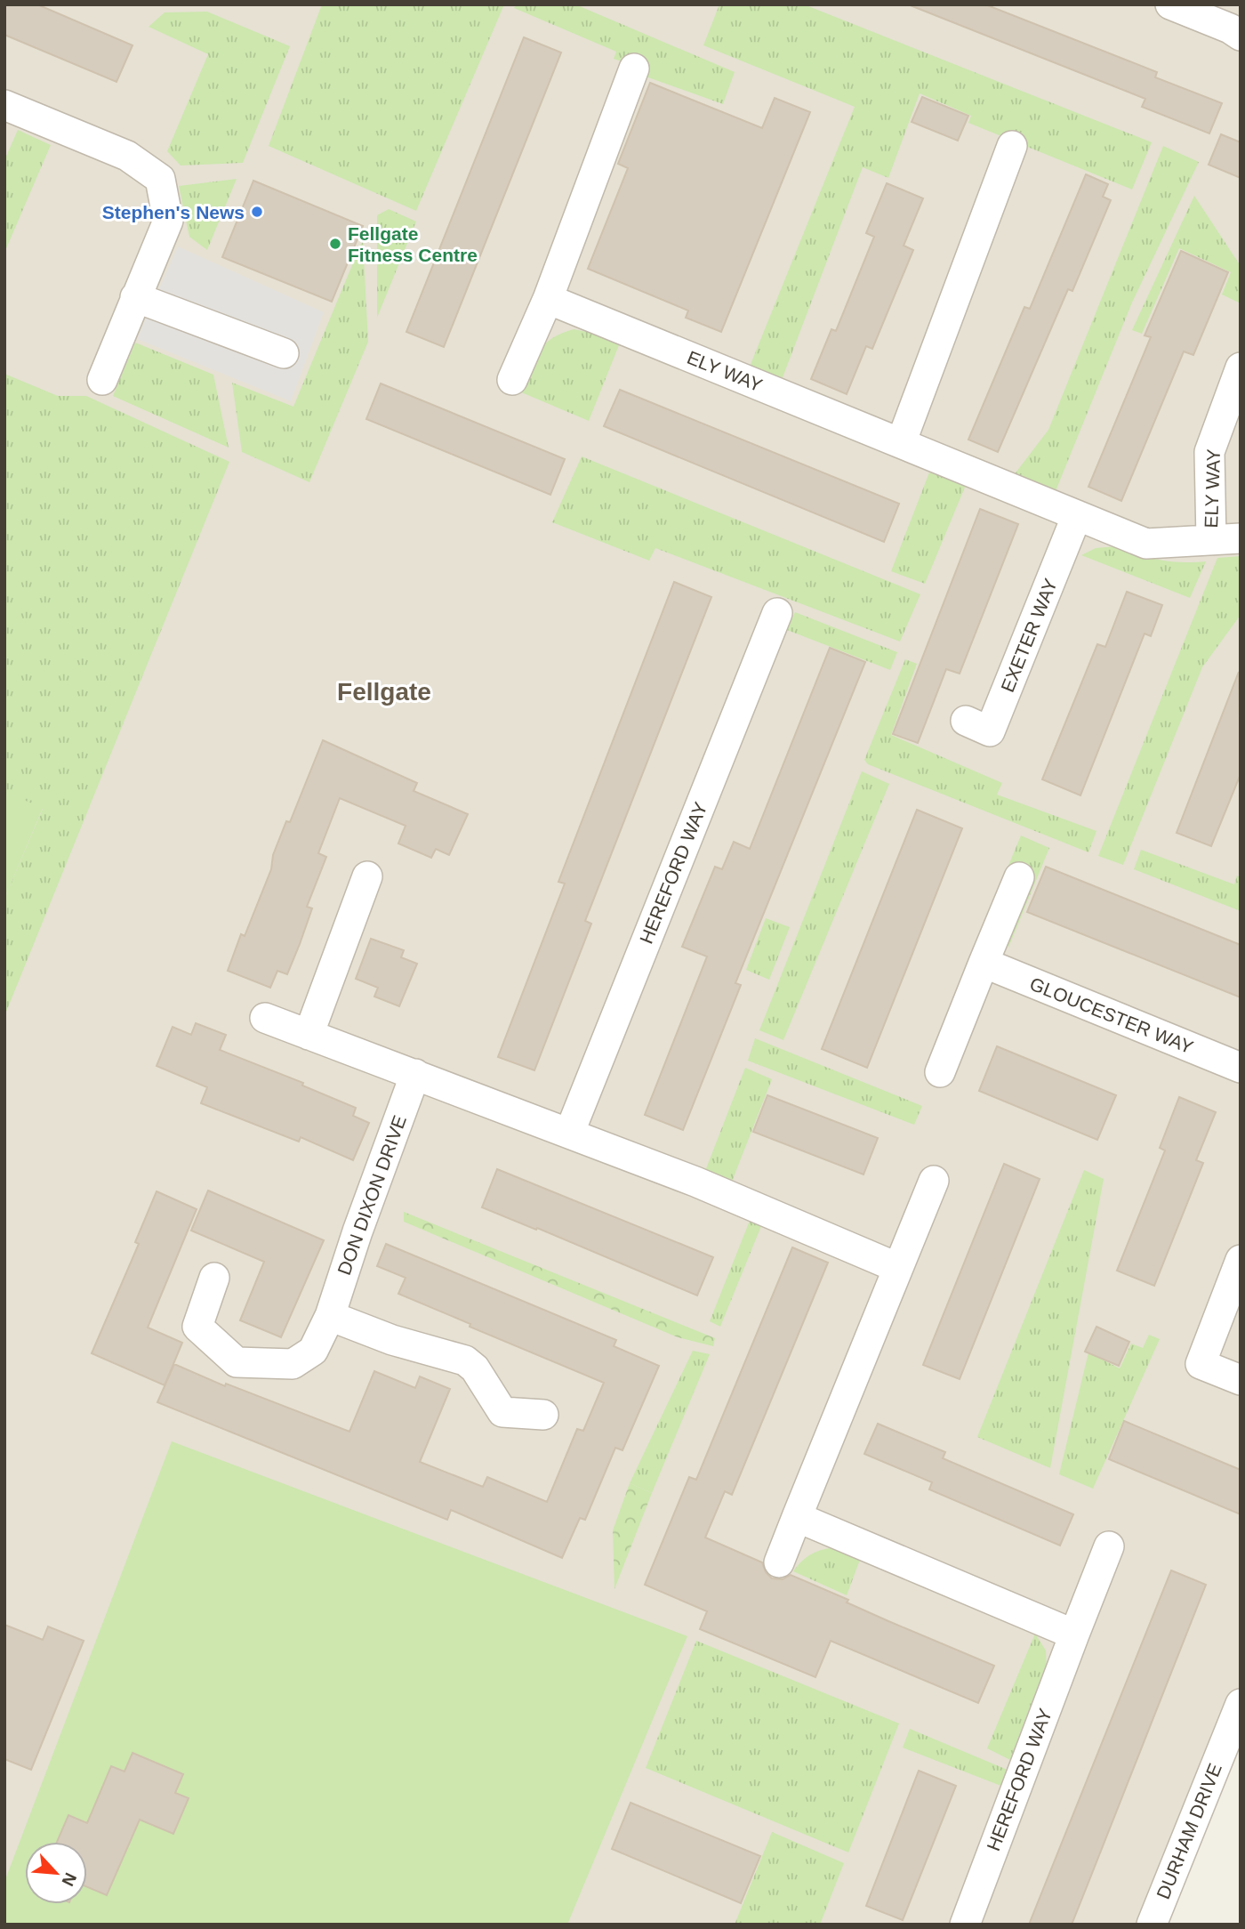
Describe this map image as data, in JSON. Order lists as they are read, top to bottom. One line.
{"streets":{"street":["ELY WAY","EXETER WAY","HEREFORD WAY","GLOUCESTER WAY","DON DIXON DRIVE","DURHAM DRIVE"]},"crossings":[["ELY WAY","EXETER WAY"]],"districts":["Fellgate"],"places":["Stephen's News","Fellgate Fitness Centre"],"north":"bottom right"}
